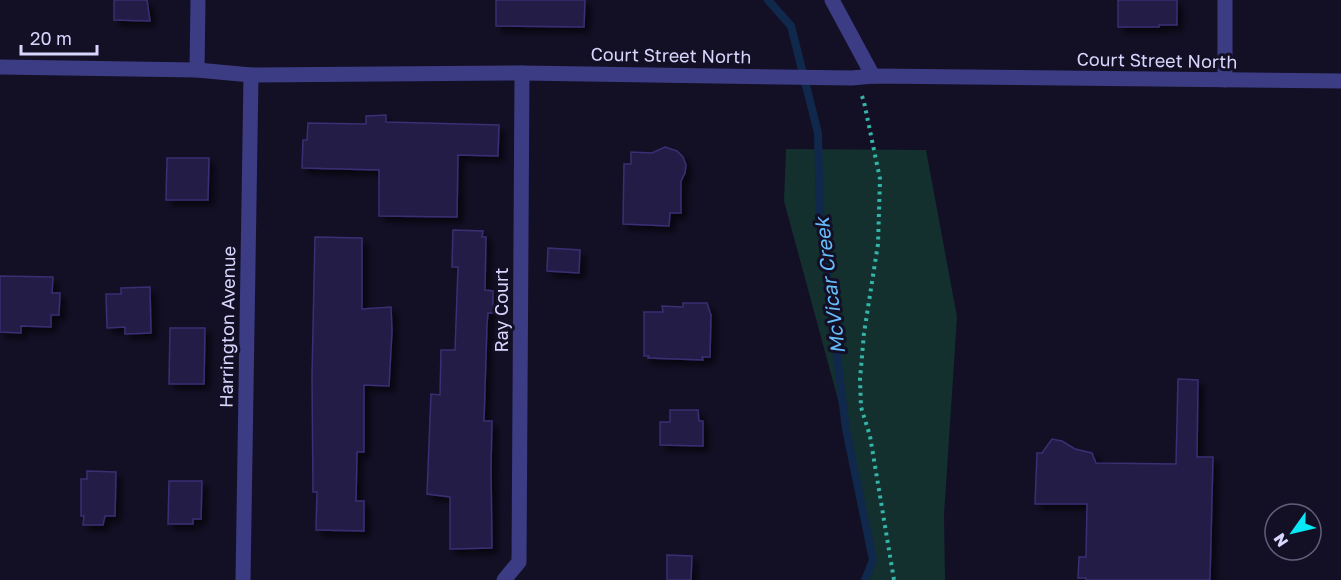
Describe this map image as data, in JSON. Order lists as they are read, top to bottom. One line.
{"streets":{"street":["Court Street North","Ray Court","Harrington Avenue"]},"crossings":[["Court Street North","Ray Court"],["Court Street North","Harrington Avenue"]],"water":["McVicar Creek"],"scale_bar":"20 m","north":"bottom left"}
